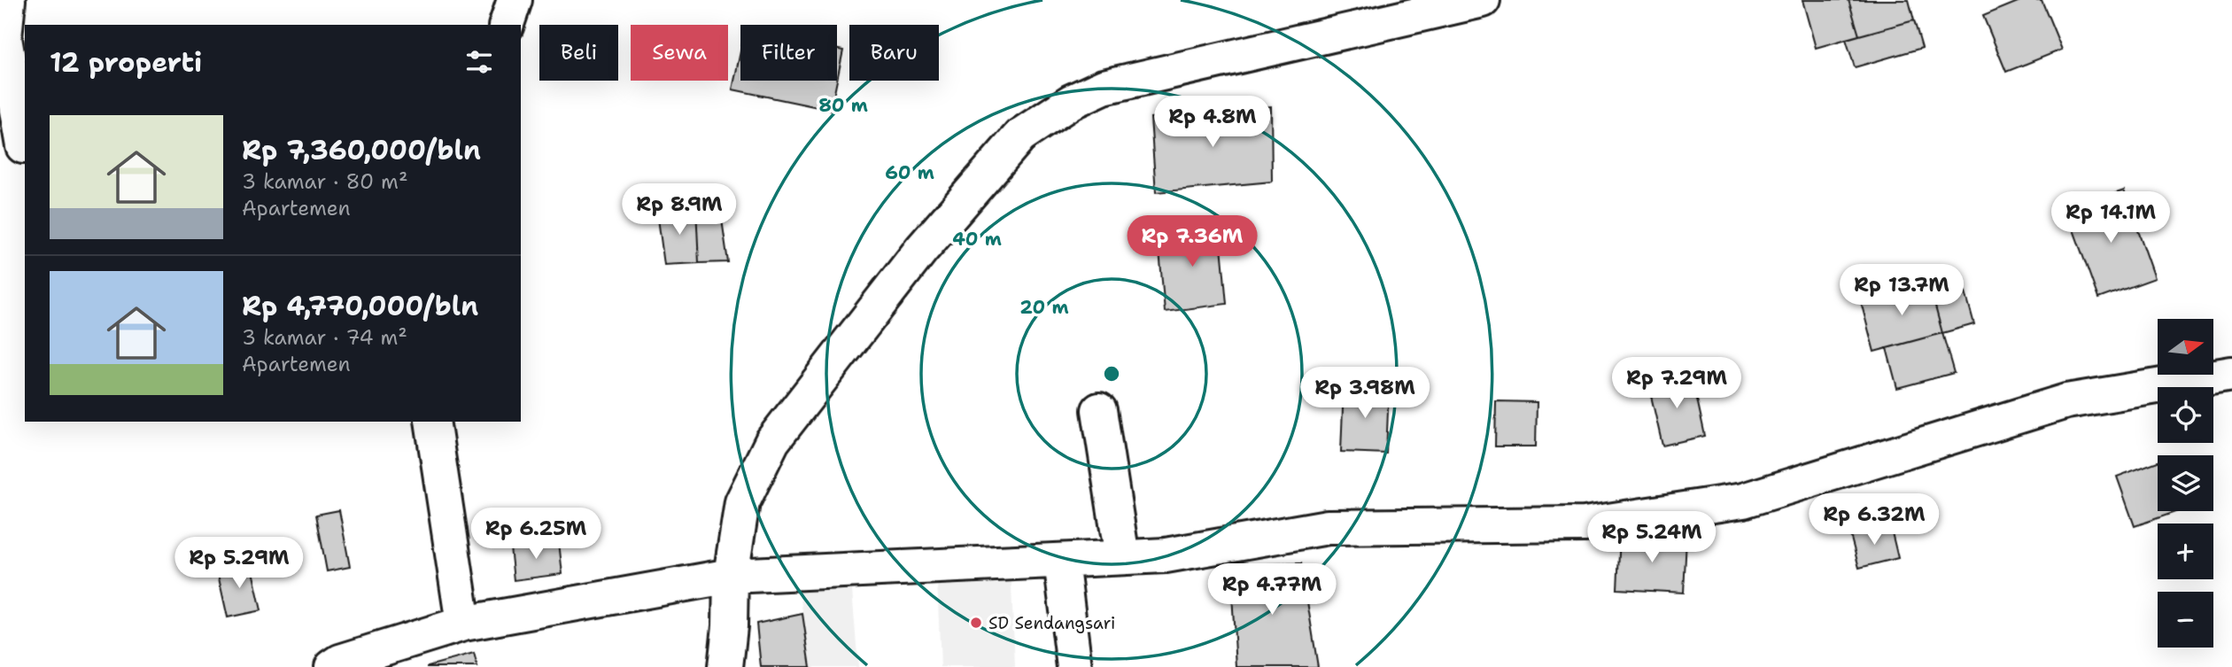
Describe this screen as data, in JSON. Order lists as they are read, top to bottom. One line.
{"places":["SD Sendangsari"],"north":"right","page":{"chip":["Beli","Sewa","Filter","Baru"],"heading":"12 properti","price":["Rp 4.8M","Rp 8.9M","Rp 14.1M","Rp 7.36M","Rp 13.7M","Rp 7.29M","Rp 3.98M","Rp 6.32M","Rp 6.25M","Rp 5.24M","Rp 5.29M","Rp 4.77M"],"list":[{"name":"Rp 7,360,000/bln","note":"3 kamar · 80 m² · Apartemen"},{"name":"Rp 4,770,000/bln","note":"3 kamar · 74 m² · Apartemen"}],"map_buttons":["+","−"]},"rings":["80 m","60 m","40 m","20 m"]}
